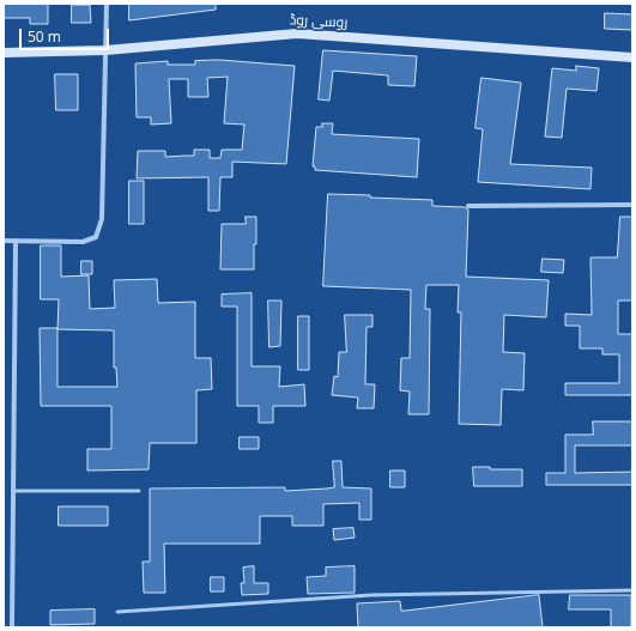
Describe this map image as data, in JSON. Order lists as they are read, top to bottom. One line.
{"streets":{"main road":["روسی روڈ"]},"scale_bar":"50 m"}
